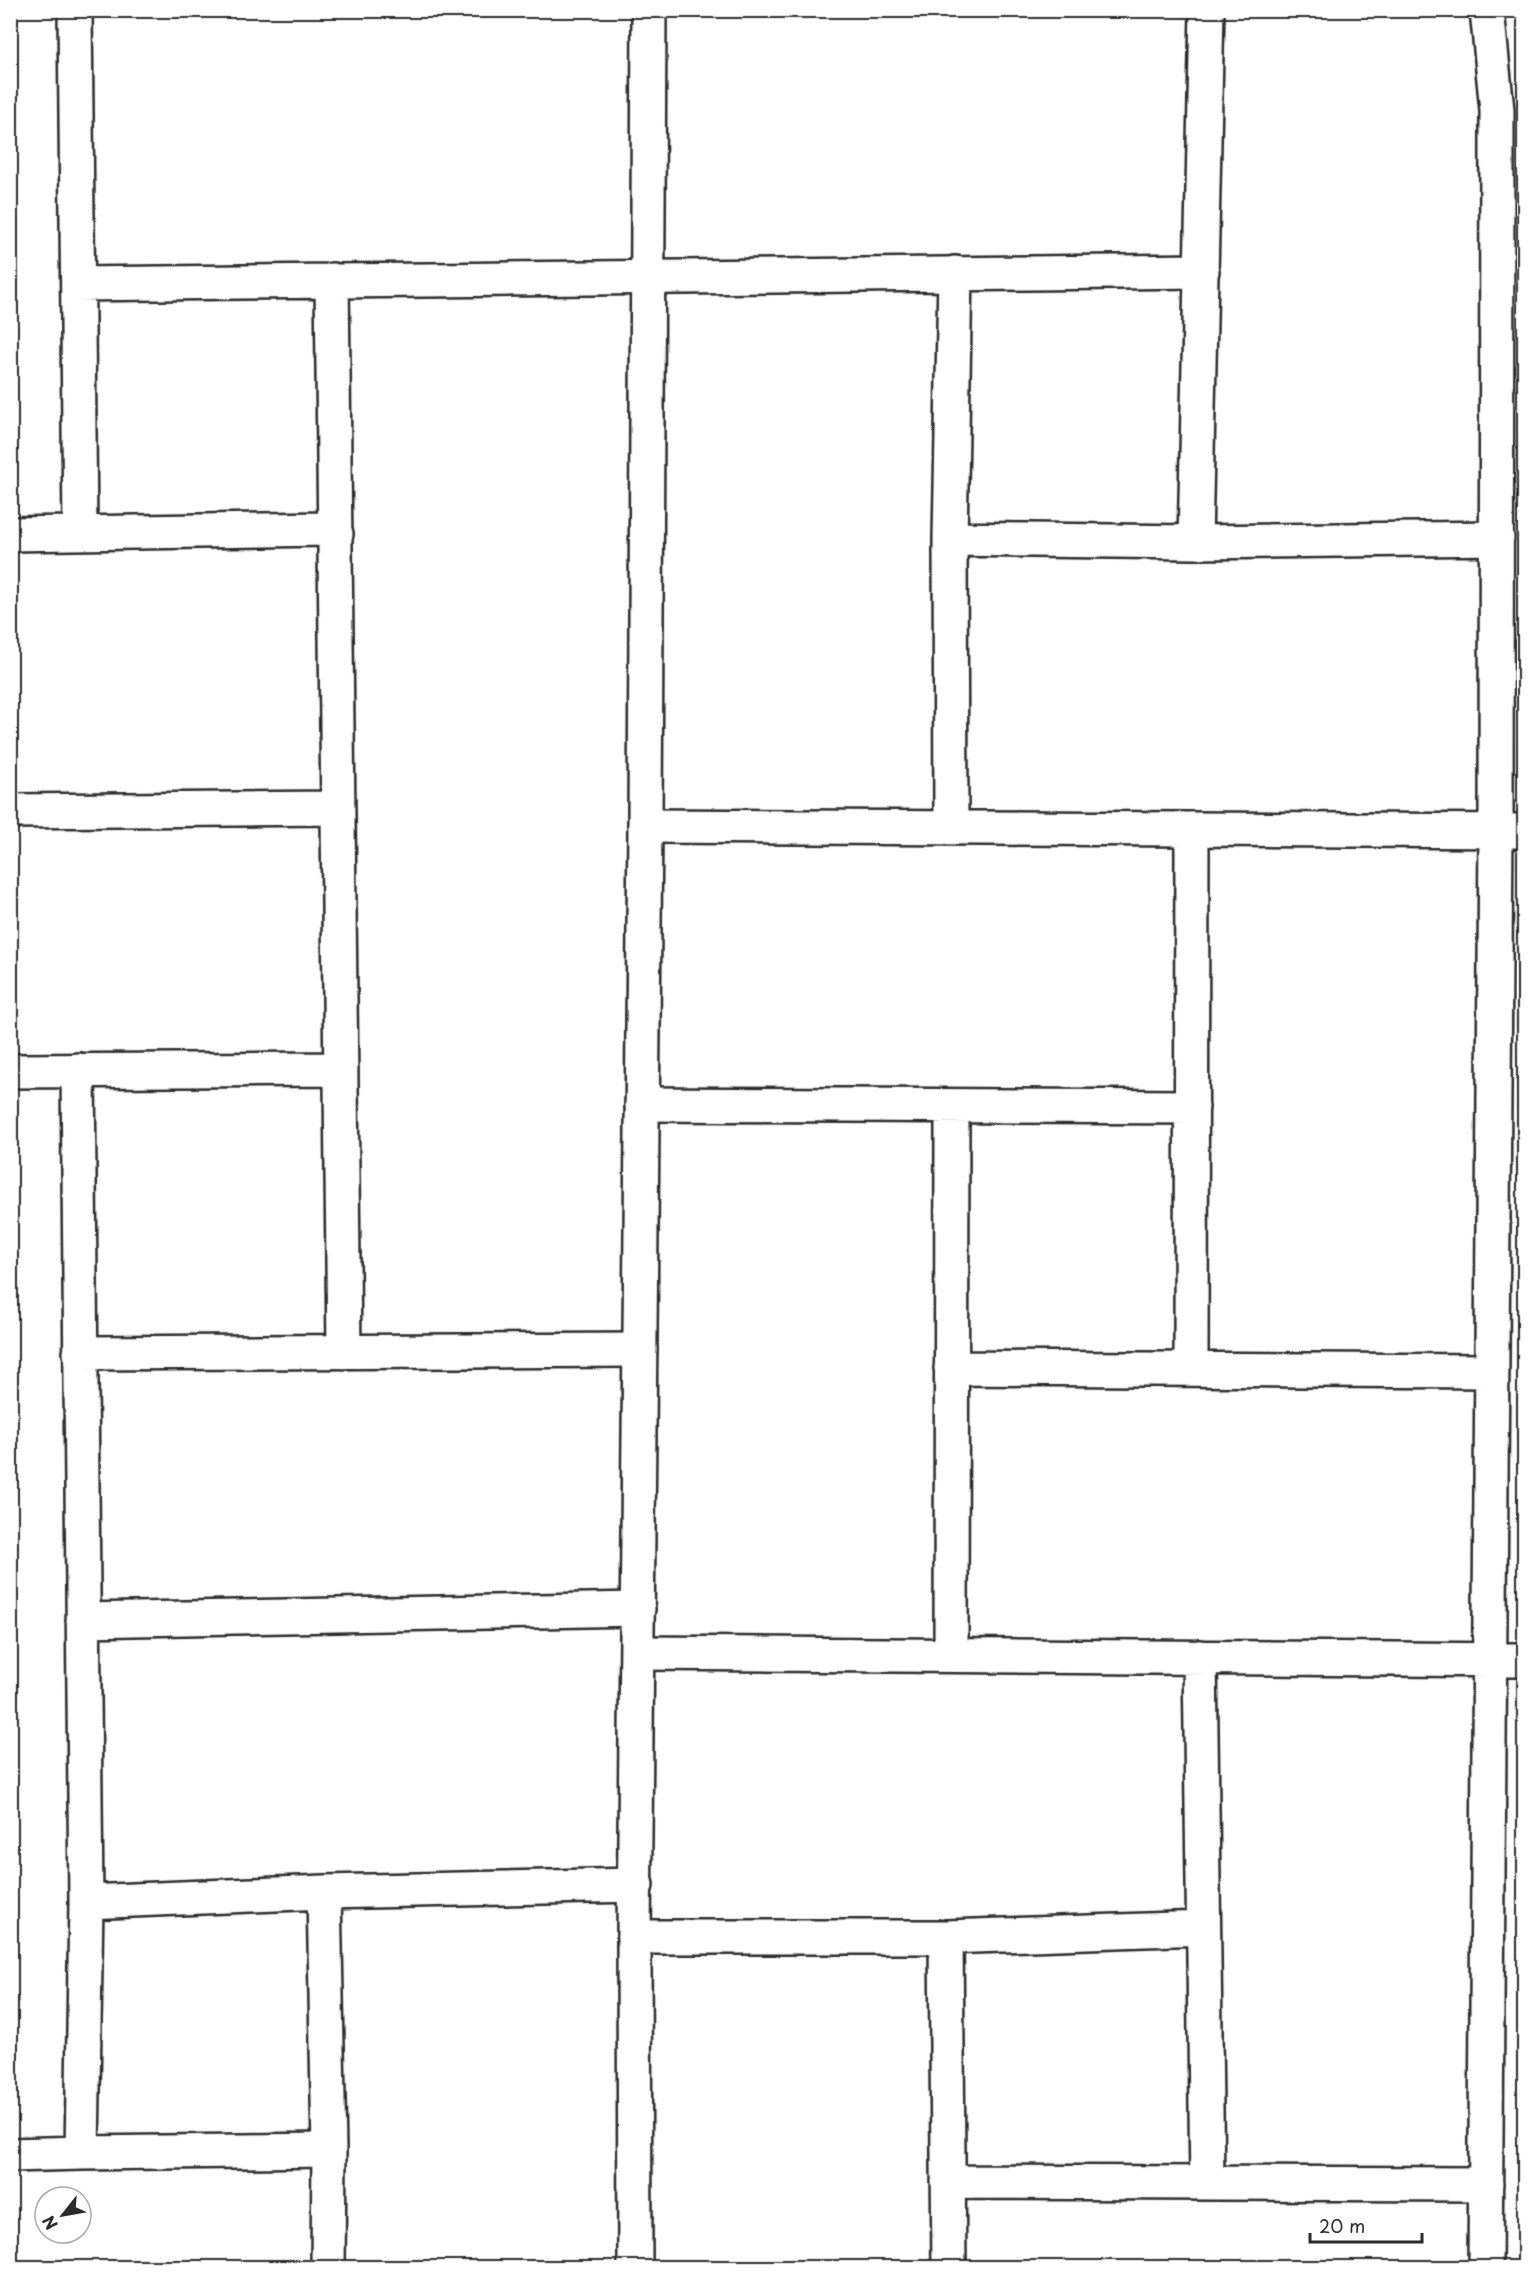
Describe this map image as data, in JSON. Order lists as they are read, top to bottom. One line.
{"scale_bar":"20 m","north":"bottom left"}
